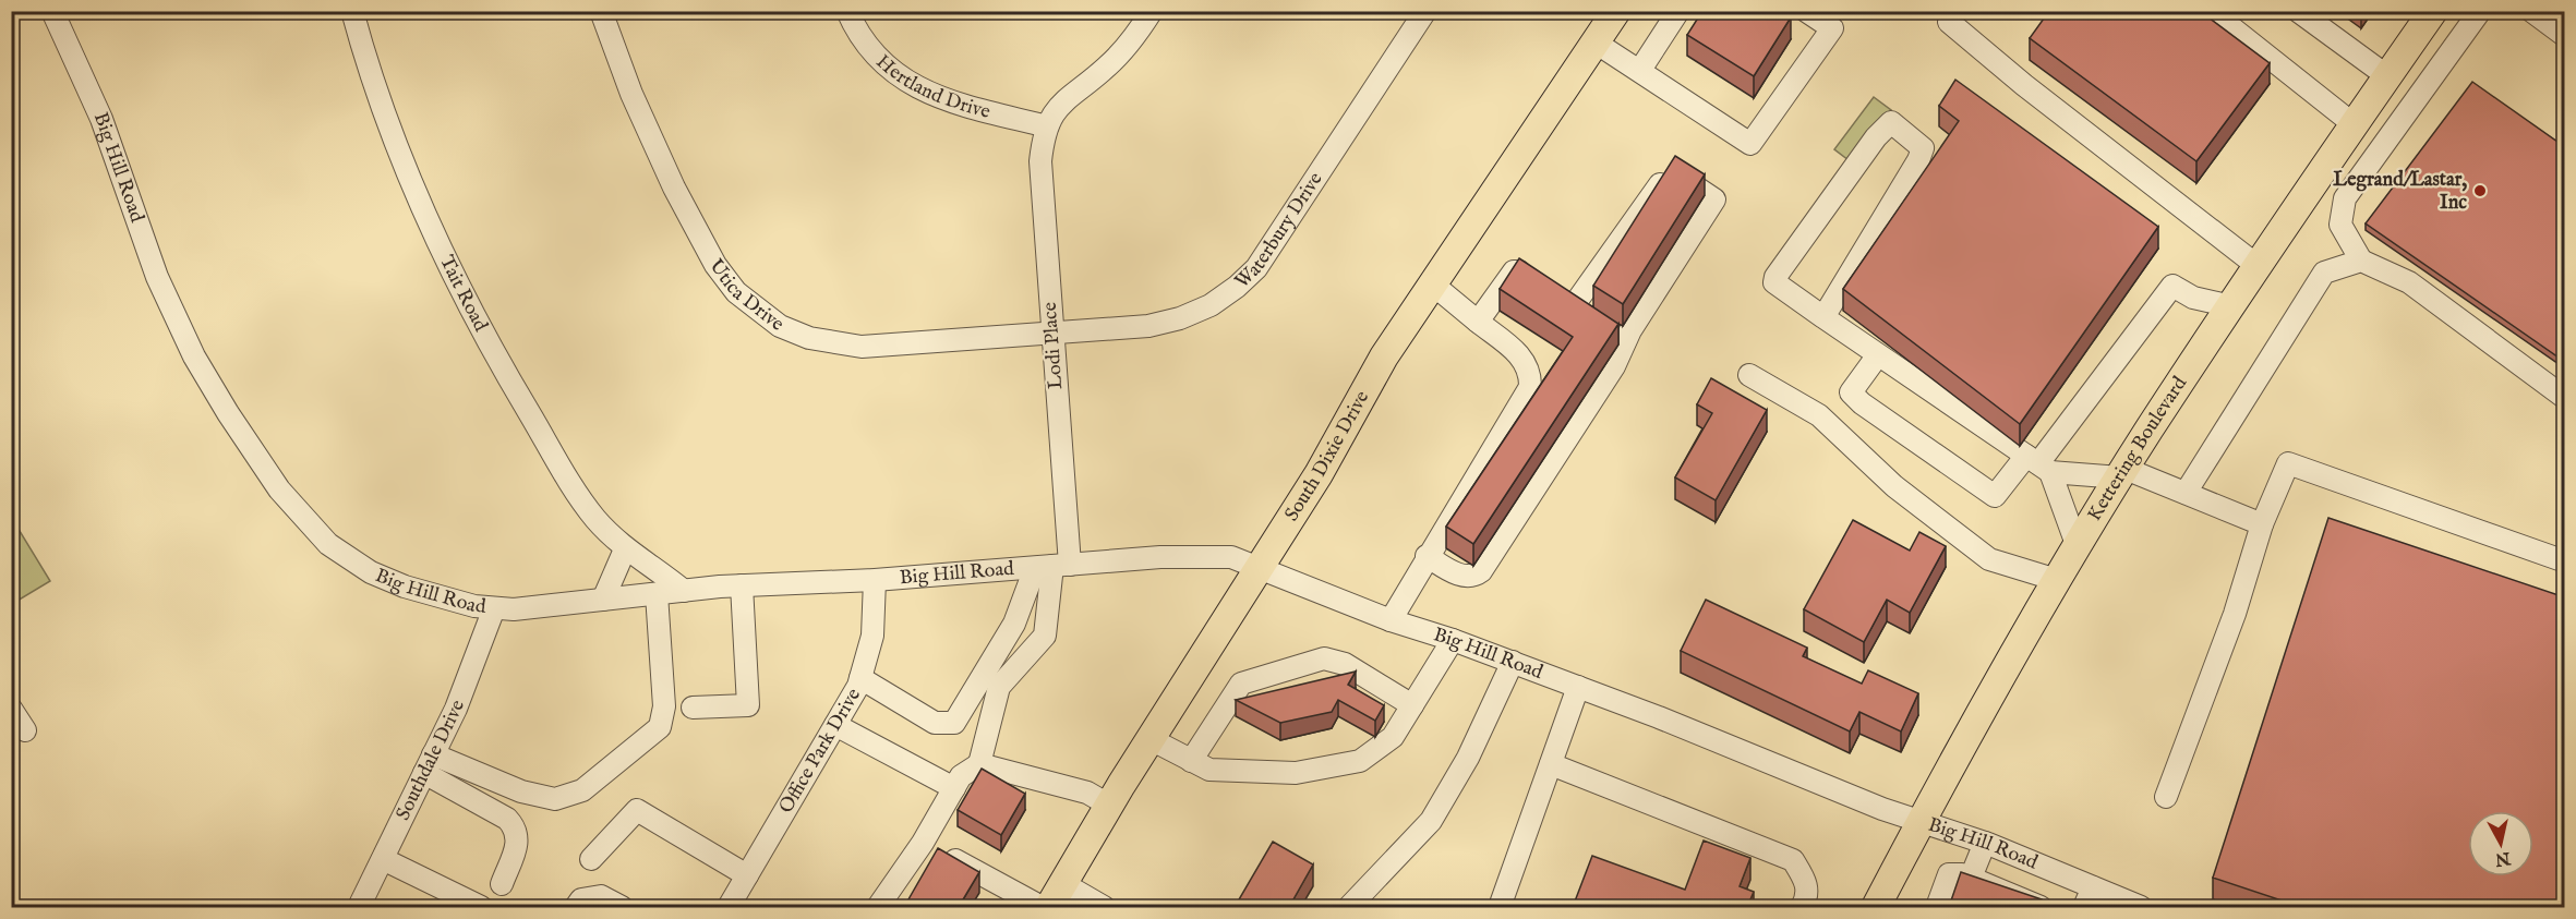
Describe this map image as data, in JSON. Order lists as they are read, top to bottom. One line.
{"streets":{"main road":["Kettering Boulevard","South Dixie Drive"],"street":["Hertland Drive","Big Hill Road","Waterbury Drive","Utica Drive","Tait Road","Lodi Place","Office Park Drive","Southdale Drive"]},"crossings":[["Hertland Drive","Lodi Place"],["Big Hill Road","Tait Road"],["Big Hill Road","Lodi Place"],["Big Hill Road","Kettering Boulevard"],["Big Hill Road","South Dixie Drive"],["Big Hill Road","Office Park Drive"],["Big Hill Road","Southdale Drive"],["Waterbury Drive","Utica Drive"],["Waterbury Drive","Lodi Place"],["Utica Drive","Lodi Place"]],"places":["Legrand/Lastar, Inc"],"north":"bottom"}
